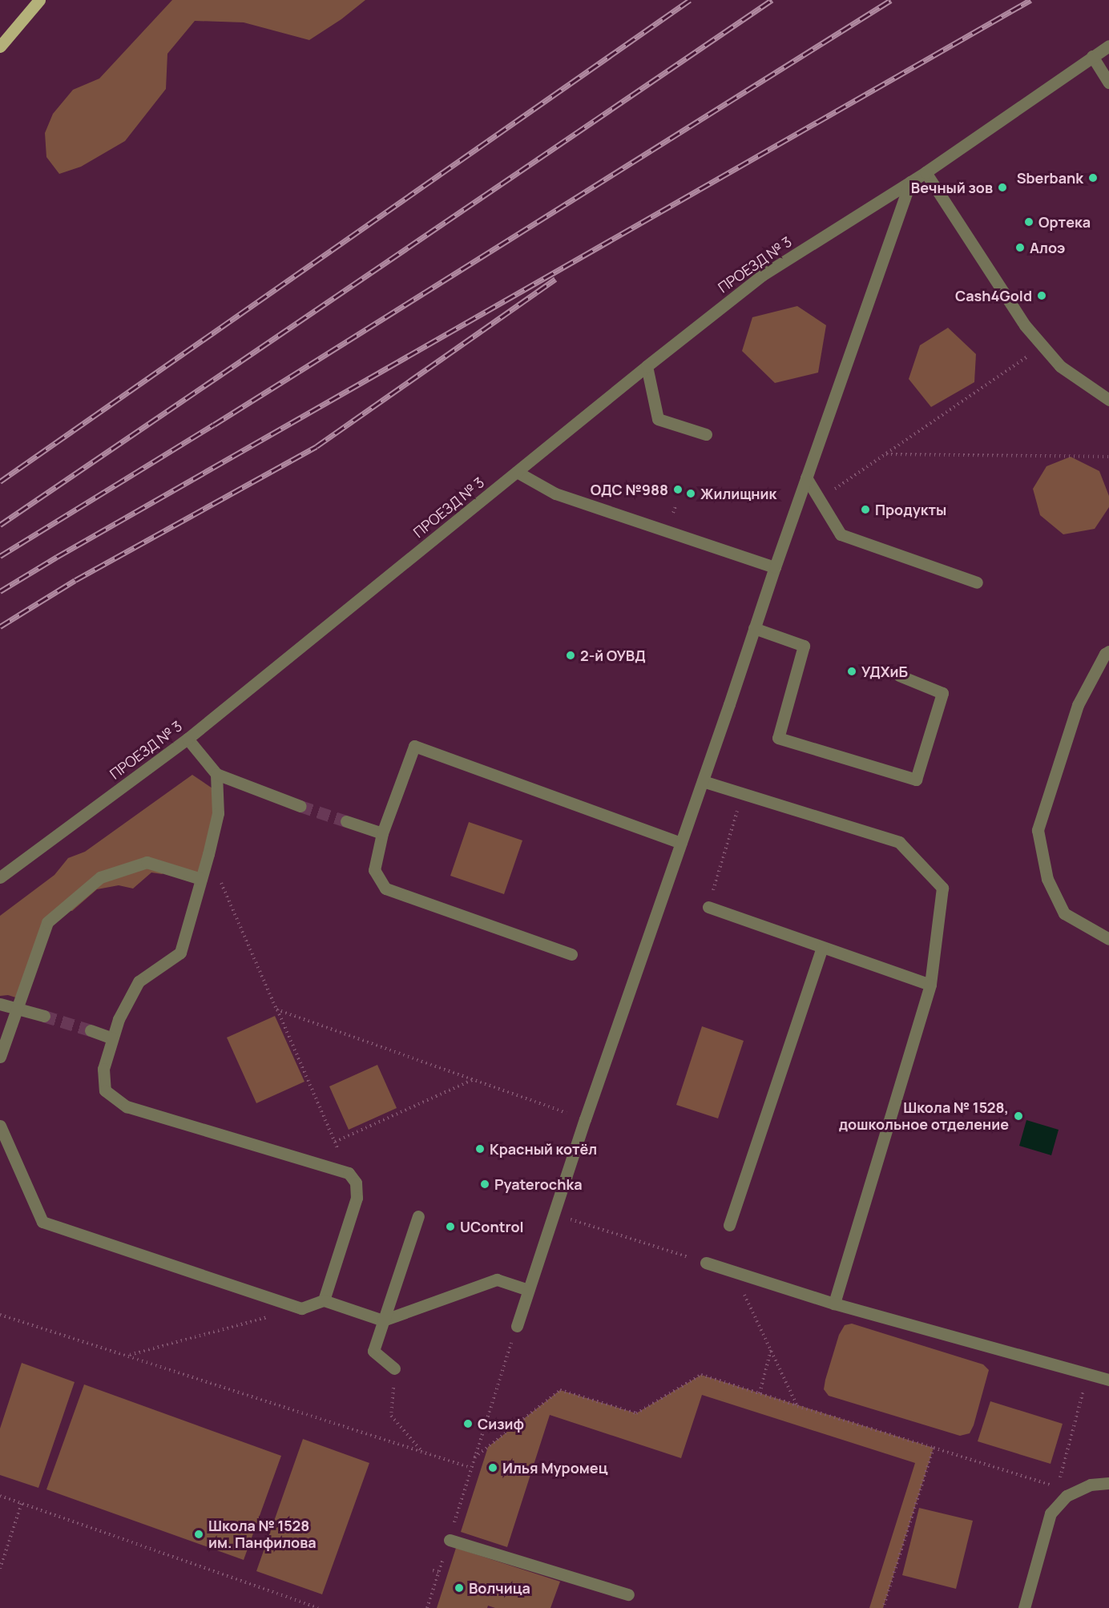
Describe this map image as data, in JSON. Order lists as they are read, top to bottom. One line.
{"streets":{"street":["ПРОЕЗД № 3"]},"places":["Sberbank","Вечный зов","Ортека","Алоэ","Cash4Gold","ОДС №988","Жилищник","Продукты","2-й ОУВД","УДХиБ","Школа № 1528, дошкольное отделение","Красный котёл","Pyaterochka","UControl","Сизиф","Илья Муромец","Школа № 1528 им. Панфилова","Волчица"]}
